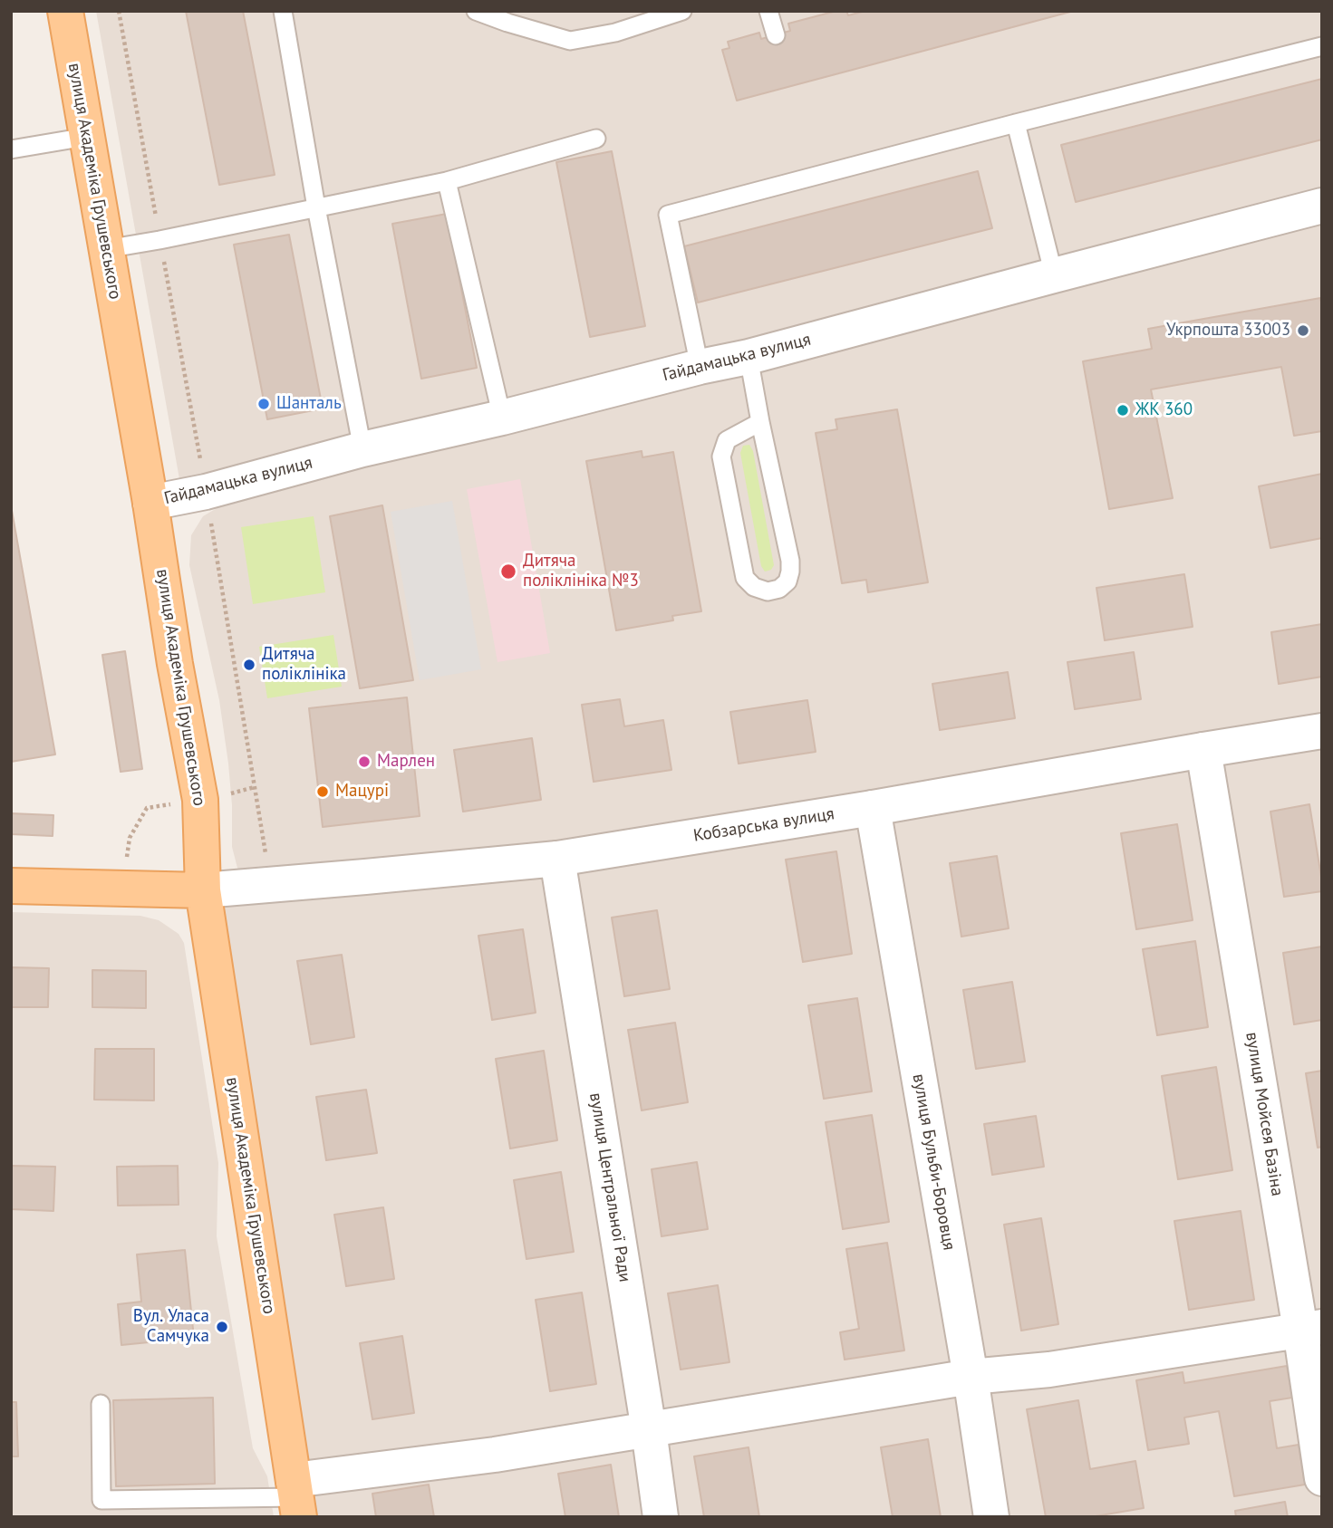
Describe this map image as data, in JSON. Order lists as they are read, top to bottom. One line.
{"streets":{"main road":["вулиця Академіка Грушевського"],"street":["Гайдамацька вулиця","Кобзарська вулиця","вулиця Мойсея Базіна","вулиця Бульби-Боровця","вулиця Центральної Ради"]},"crossings":[["вулиця Академіка Грушевського","Гайдамацька вулиця"],["вулиця Академіка Грушевського","Кобзарська вулиця"],["Кобзарська вулиця","вулиця Мойсея Базіна"],["Кобзарська вулиця","вулиця Бульби-Боровця"],["Кобзарська вулиця","вулиця Центральної Ради"]],"places":["Укрпошта 33003","Шанталь","ЖК 360","Дитяча поліклініка №3","Дитяча поліклініка","Марлен","Мацурі","Вул. Уласа Самчука"]}
